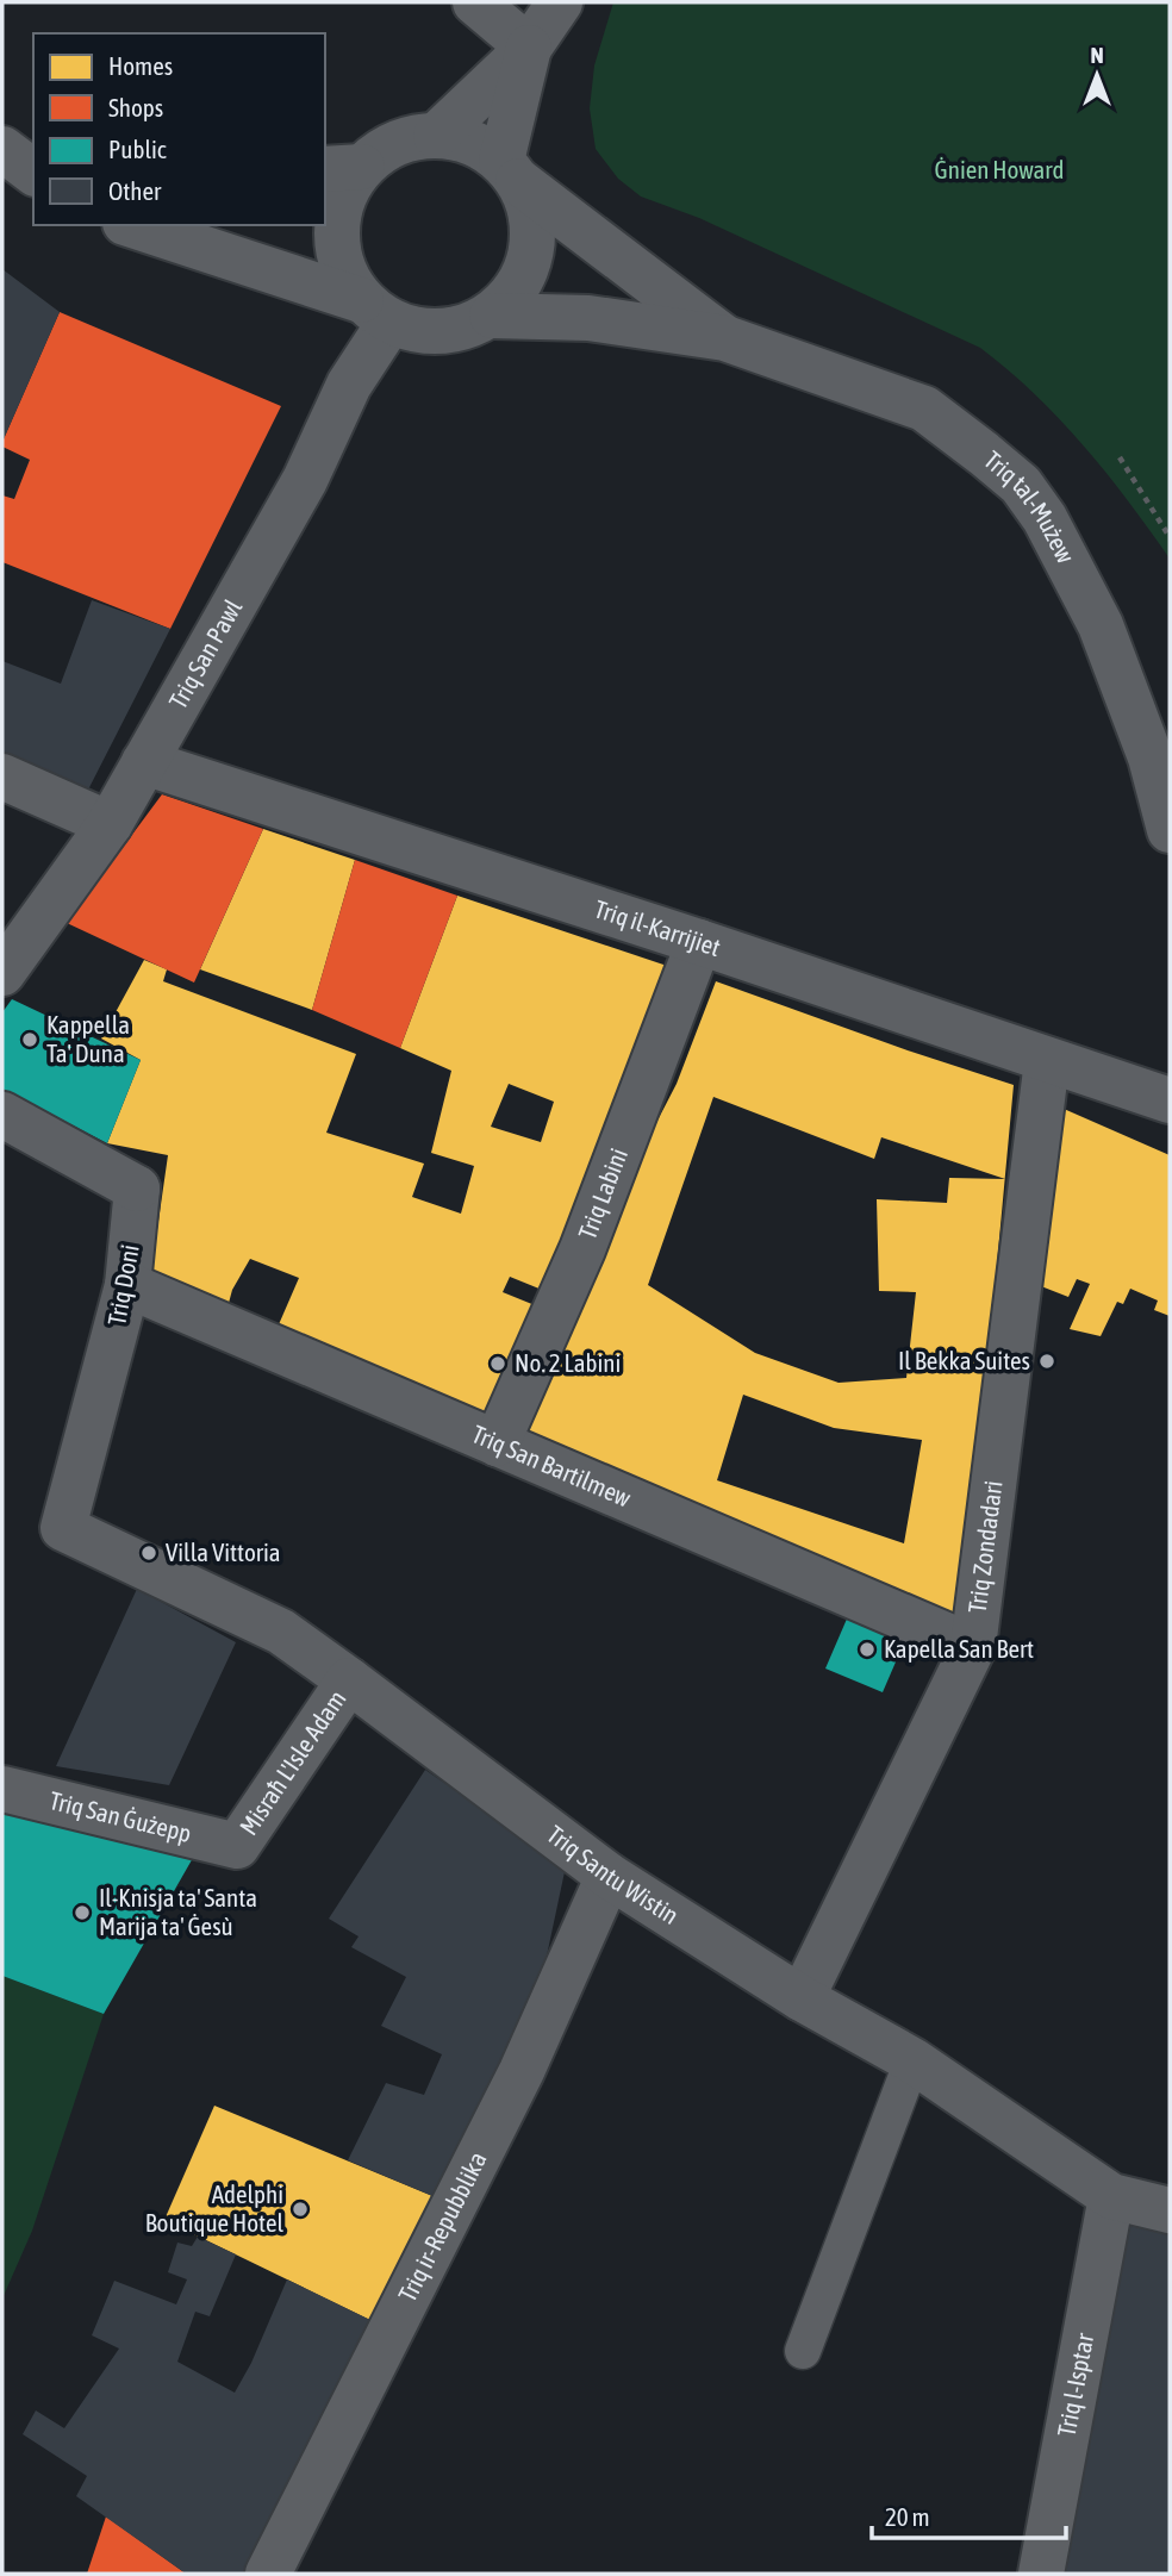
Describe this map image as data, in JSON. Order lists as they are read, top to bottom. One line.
{"streets":{"street":["Triq tal-Mużew","Triq San Pawl","Triq il-Karrijiet","Triq Labini","Triq Doni","Triq San Bartilmew","Triq Zondadari","Misraħ L'Isle Adam","Triq San Ġużepp","Triq Santu Wistin","Triq ir-Repubblika","Triq l-Isptar"]},"crossings":[["Triq tal-Mużew","Triq San Pawl"],["Triq San Pawl","Triq il-Karrijiet"],["Triq il-Karrijiet","Triq Labini"],["Triq il-Karrijiet","Triq Zondadari"],["Triq Labini","Triq San Bartilmew"],["Triq Doni","Triq San Bartilmew"],["Triq Doni","Triq Santu Wistin"],["Triq San Bartilmew","Triq Zondadari"],["Triq Zondadari","Triq Santu Wistin"],["Misraħ L'Isle Adam","Triq San Ġużepp"],["Misraħ L'Isle Adam","Triq Santu Wistin"],["Triq Santu Wistin","Triq ir-Repubblika"],["Triq Santu Wistin","Triq l-Isptar"]],"parks":["Ġnien Howard"],"places":["Kappella Ta' Duna","Il Bekka Suites","No. 2 Labini","Villa Vittoria","Kapella San Bert","Il-Knisja ta' Santa Marija ta' Ġesù","Adelphi Boutique Hotel"],"legend":["Homes","Shops","Public","Other"],"scale_bar":"20 m","north":"top"}
